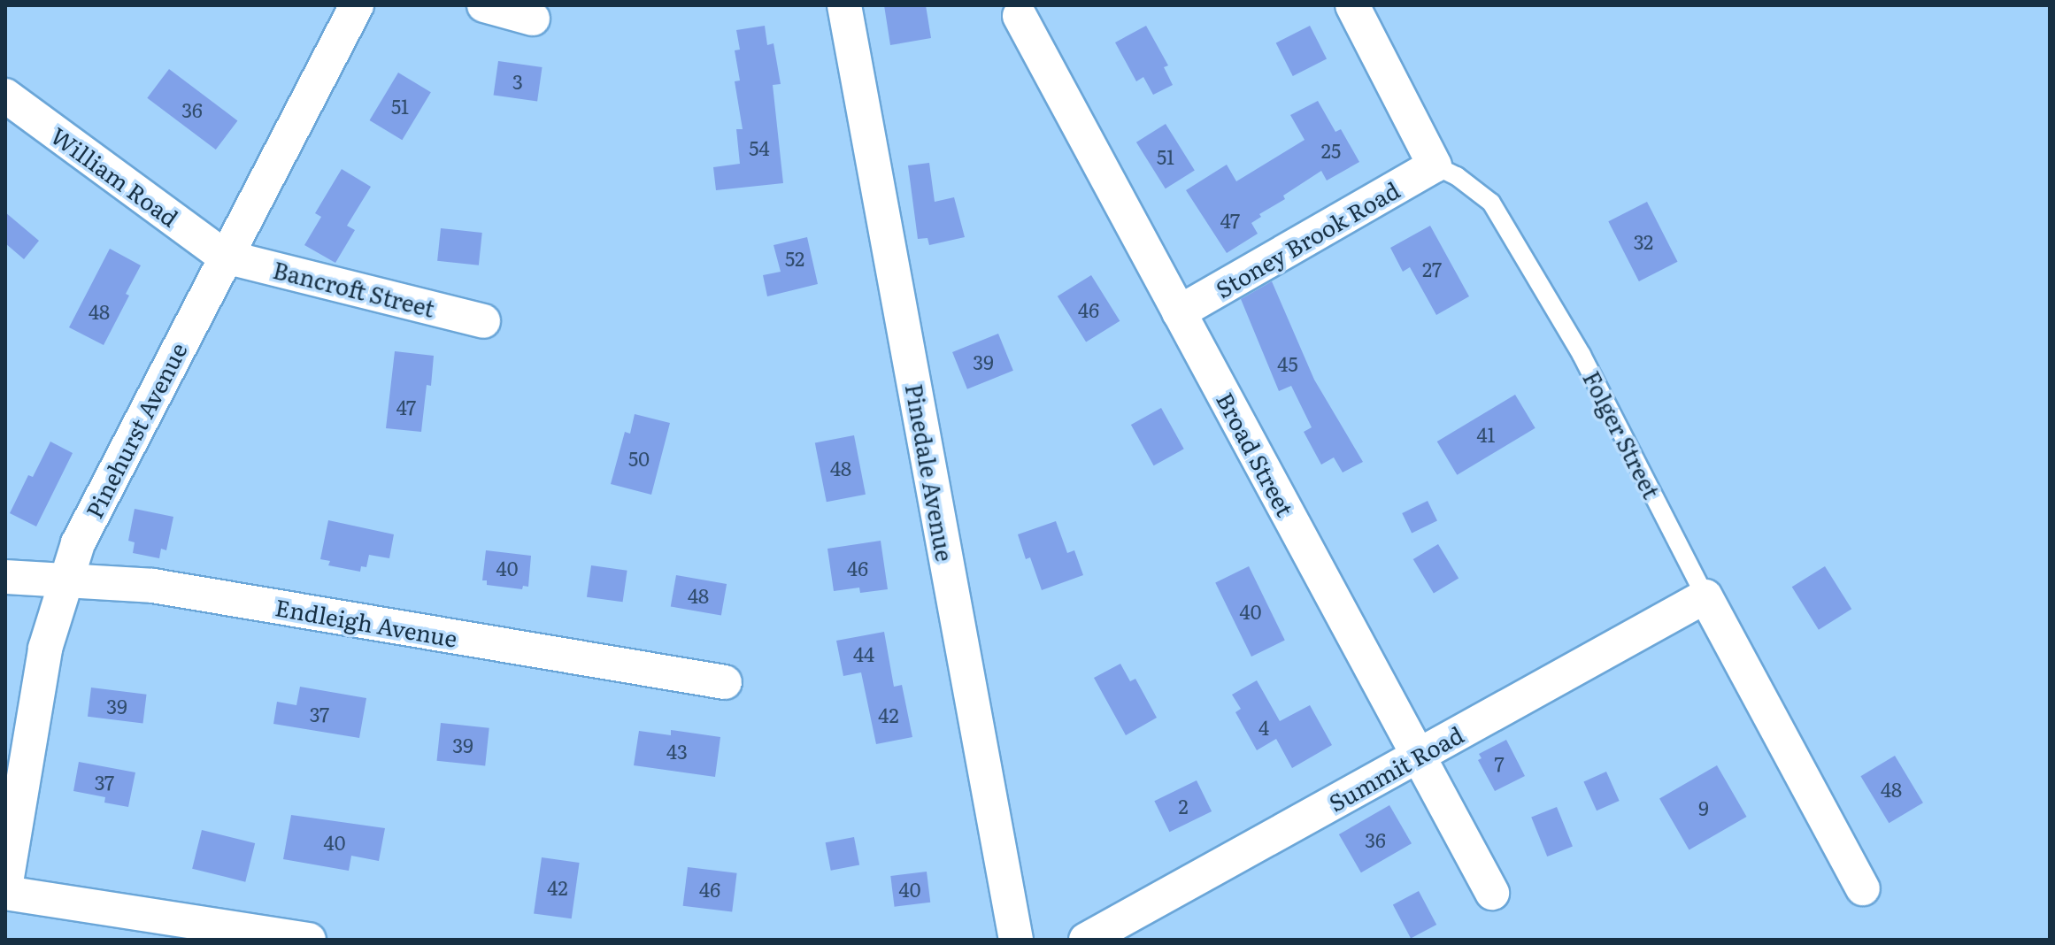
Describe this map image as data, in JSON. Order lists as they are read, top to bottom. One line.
{"streets":{"street":["William Road","Stoney Brook Road","Bancroft Street","Pinehurst Avenue","Folger Street","Broad Street","Pinedale Avenue","Endleigh Avenue","Summit Road"]},"crossings":[["William Road","Bancroft Street"],["William Road","Pinehurst Avenue"],["Stoney Brook Road","Folger Street"],["Stoney Brook Road","Broad Street"],["Bancroft Street","Pinehurst Avenue"],["Pinehurst Avenue","Endleigh Avenue"],["Folger Street","Summit Road"],["Broad Street","Summit Road"]],"house_numbers":["3","51","36","54","25","51","47","32","52","27","46","48","39","45","47","41","50","48","40","46","48","40","44","39","37","42","4","39","43","7","37","48","2","9","36","40","42","46","40"]}
